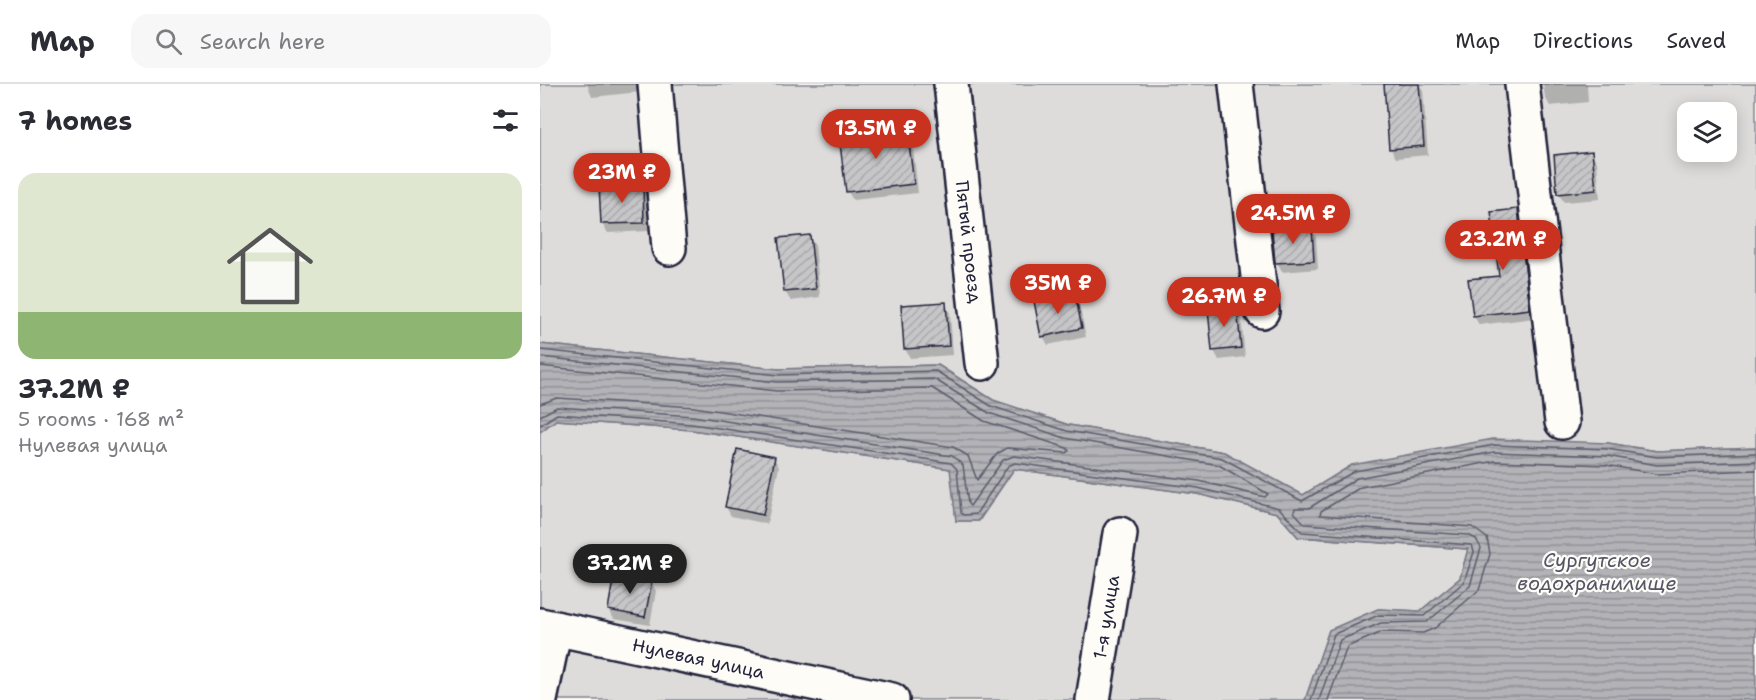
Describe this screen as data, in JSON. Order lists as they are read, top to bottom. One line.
{"streets":{"street":["Пятый проезд","1-я улица","Нулевая улица"]},"water":["Сургутское водохранилище"],"page":{"header":"Map","search":"Search here","nav":["Map","Directions","Saved"],"heading":"7 homes","price":["13.5M ₽","23M ₽","24.5M ₽","23.2M ₽","35M ₽","26.7M ₽","37.2M ₽"],"list":[{"name":"37.2M ₽","note":"5 rooms · 168 m² · Нулевая улица"}]}}
